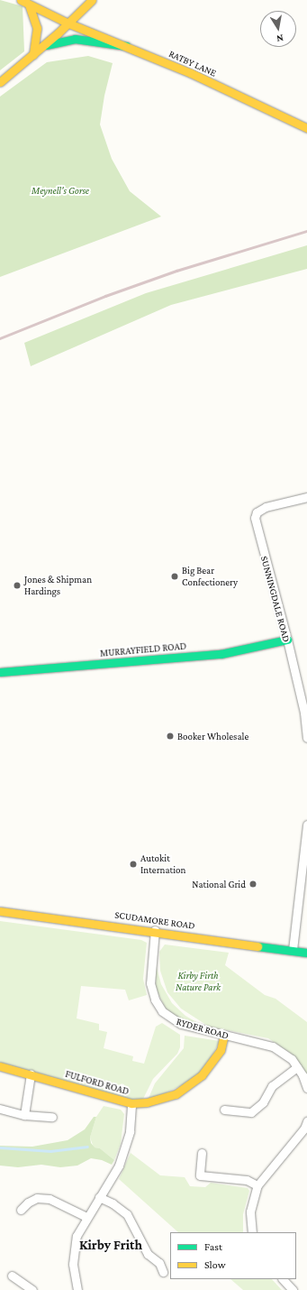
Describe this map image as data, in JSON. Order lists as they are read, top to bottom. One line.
{"streets":{"street":["RATBY LANE","SUNNINGDALE ROAD","MURRAYFIELD ROAD","SCUDAMORE ROAD","RYDER ROAD","FULFORD ROAD"]},"crossings":[["SUNNINGDALE ROAD","MURRAYFIELD ROAD"],["SCUDAMORE ROAD","RYDER ROAD"],["RYDER ROAD","FULFORD ROAD"]],"districts":["Kirby Frith"],"parks":["Meynell's Gorse","Kirby Firth Nature Park"],"places":["Big Bear Confectionery","Jones & Shipman Hardings","Booker Wholesale","Autokit Internation","National Grid"],"legend":["Fast","Slow"],"north":"bottom"}
